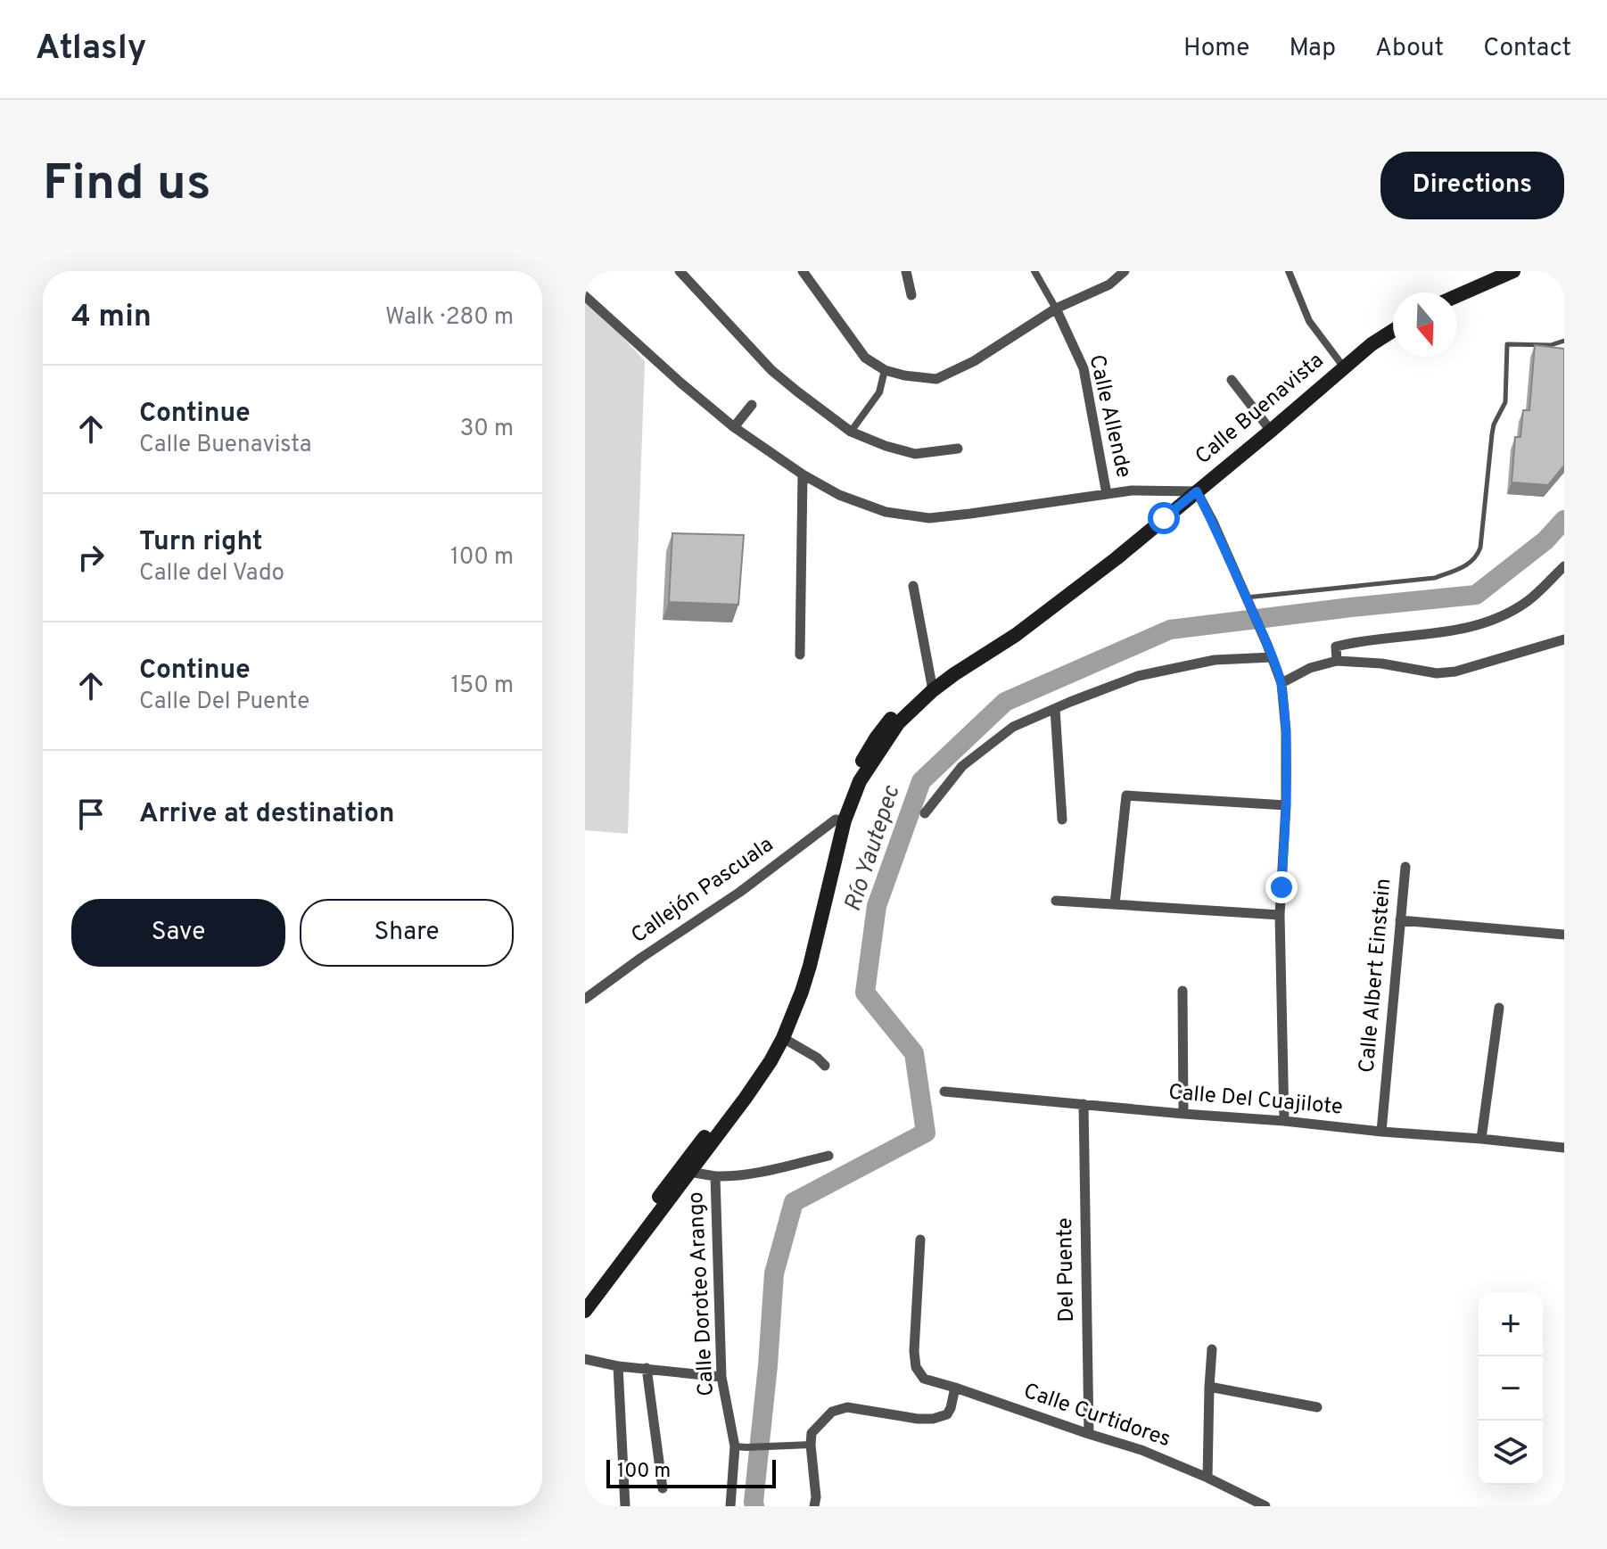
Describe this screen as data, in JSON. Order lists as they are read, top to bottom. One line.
{"streets":{"main road":["Calle Buenavista"],"street":["Calle Allende","Callejón Pascuala","Calle Albert Einstein","Calle Del Cuajilote","Del Puente","Calle Doroteo Arango","Calle Curtidores"]},"crossings":[["Calle Buenavista","Callejón Pascuala"],["Calle Albert Einstein","Calle Del Cuajilote"],["Calle Del Cuajilote","Del Puente"],["Del Puente","Calle Curtidores"]],"water":["Río Yautepec"],"scale_bar":"100 m","north":"bottom","page":{"header":"Atlasly","nav":["Home","Map","About","Contact"],"buttons":["Directions",["Save","Share"]],"title":"Find us","heading":["4 min","Walk · 280 m"],"list":[["Continue","Calle Buenavista","30 m"],["Turn right","Calle del Vado","100 m"],["Continue","Calle Del Puente","150 m"],"Arrive at destination"],"map_buttons":["+","−"],"scale":"100 m"}}
